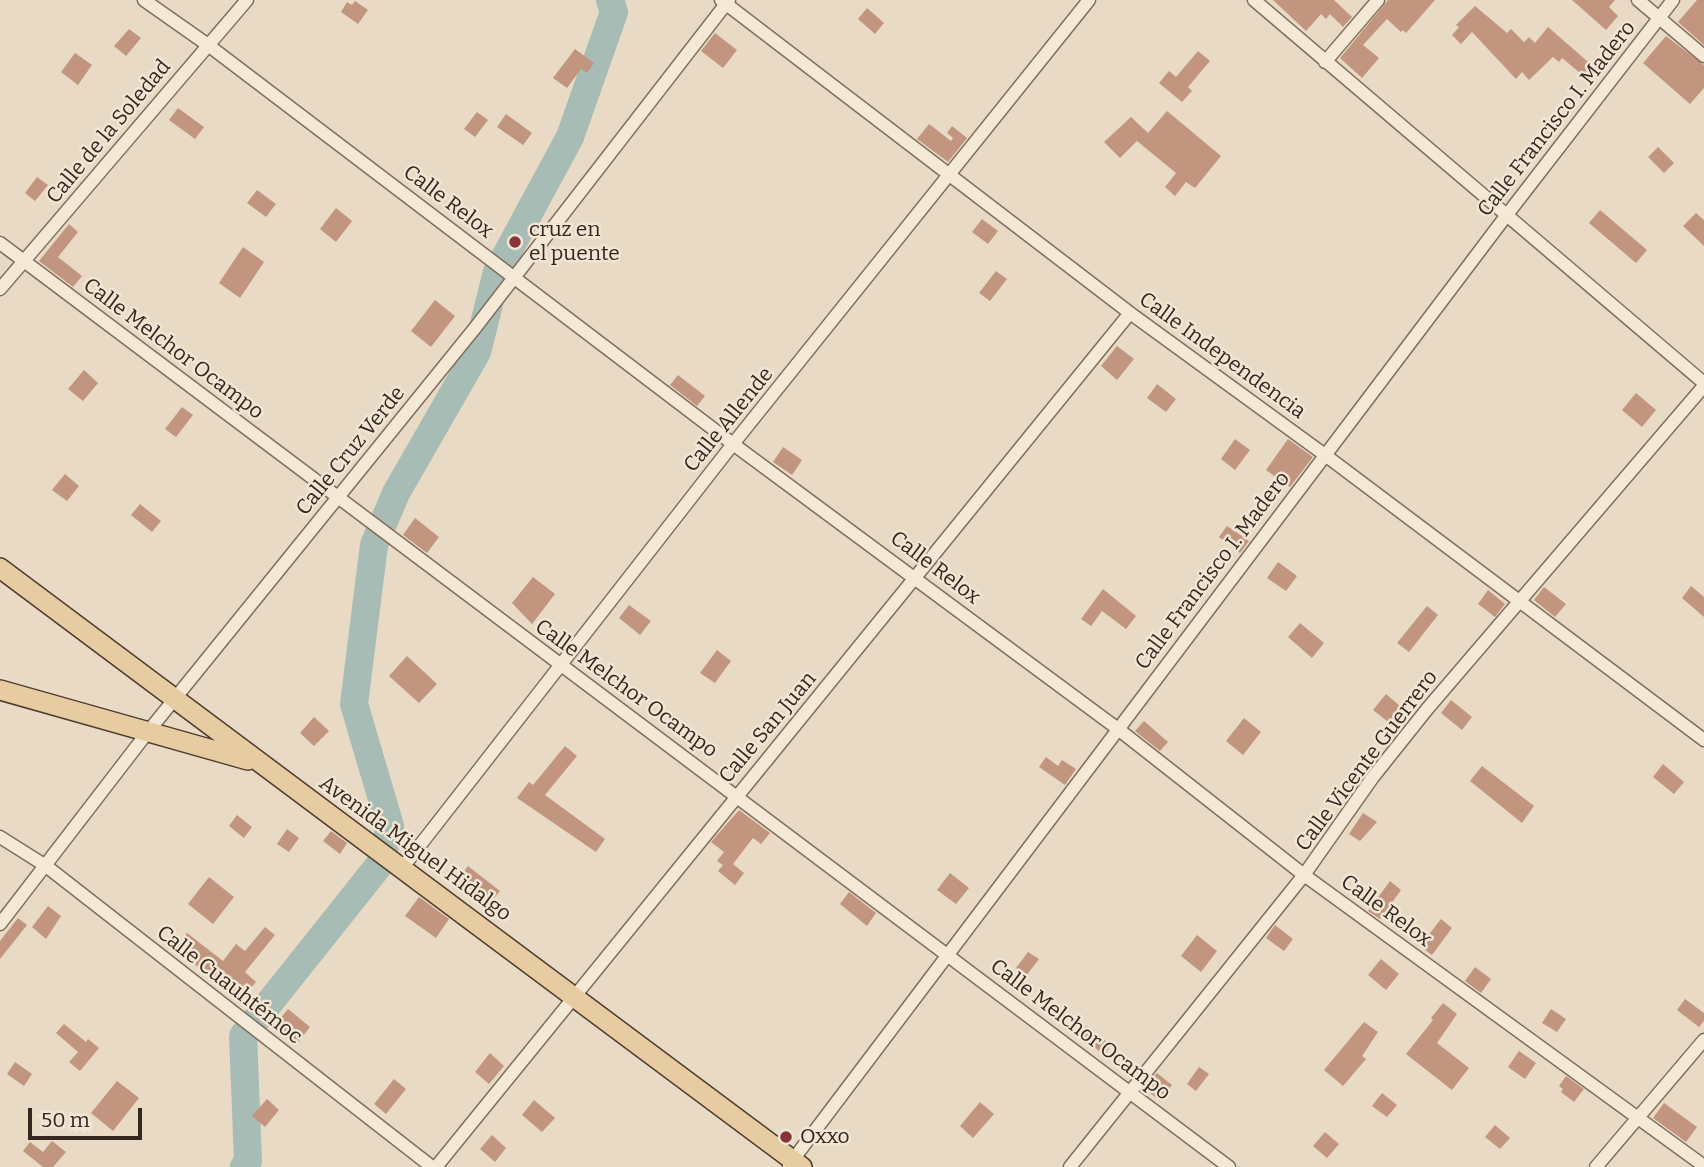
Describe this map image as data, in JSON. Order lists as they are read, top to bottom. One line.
{"streets":{"main road":["Avenida Miguel Hidalgo"],"street":["Calle Francisco I. Madero","Calle de la Soledad","Calle Relox","Calle Melchor Ocampo","Calle Independencia","Calle Allende","Calle Cruz Verde","Calle San Juan","Calle Vicente Guerrero","Calle Cuauhtémoc"]},"crossings":[["Calle Francisco I. Madero","Calle Relox"],["Calle Francisco I. Madero","Calle Melchor Ocampo"],["Calle Francisco I. Madero","Calle Independencia"],["Calle Francisco I. Madero","Avenida Miguel Hidalgo"],["Calle de la Soledad","Calle Relox"],["Calle de la Soledad","Calle Melchor Ocampo"],["Calle Relox","Calle Allende"],["Calle Relox","Calle Cruz Verde"],["Calle Relox","Calle San Juan"],["Calle Relox","Calle Vicente Guerrero"],["Calle Melchor Ocampo","Calle Allende"],["Calle Melchor Ocampo","Calle Cruz Verde"],["Calle Melchor Ocampo","Calle San Juan"],["Calle Melchor Ocampo","Calle Vicente Guerrero"],["Calle Independencia","Calle Allende"],["Calle Independencia","Calle Cruz Verde"],["Calle Independencia","Calle San Juan"],["Calle Independencia","Calle Vicente Guerrero"],["Calle Allende","Avenida Miguel Hidalgo"],["Calle Cruz Verde","Avenida Miguel Hidalgo"],["Calle Cruz Verde","Calle Cuauhtémoc"],["Calle San Juan","Avenida Miguel Hidalgo"],["Calle San Juan","Calle Cuauhtémoc"]],"places":["cruz en el puente","Oxxo"],"scale_bar":"50 m"}
